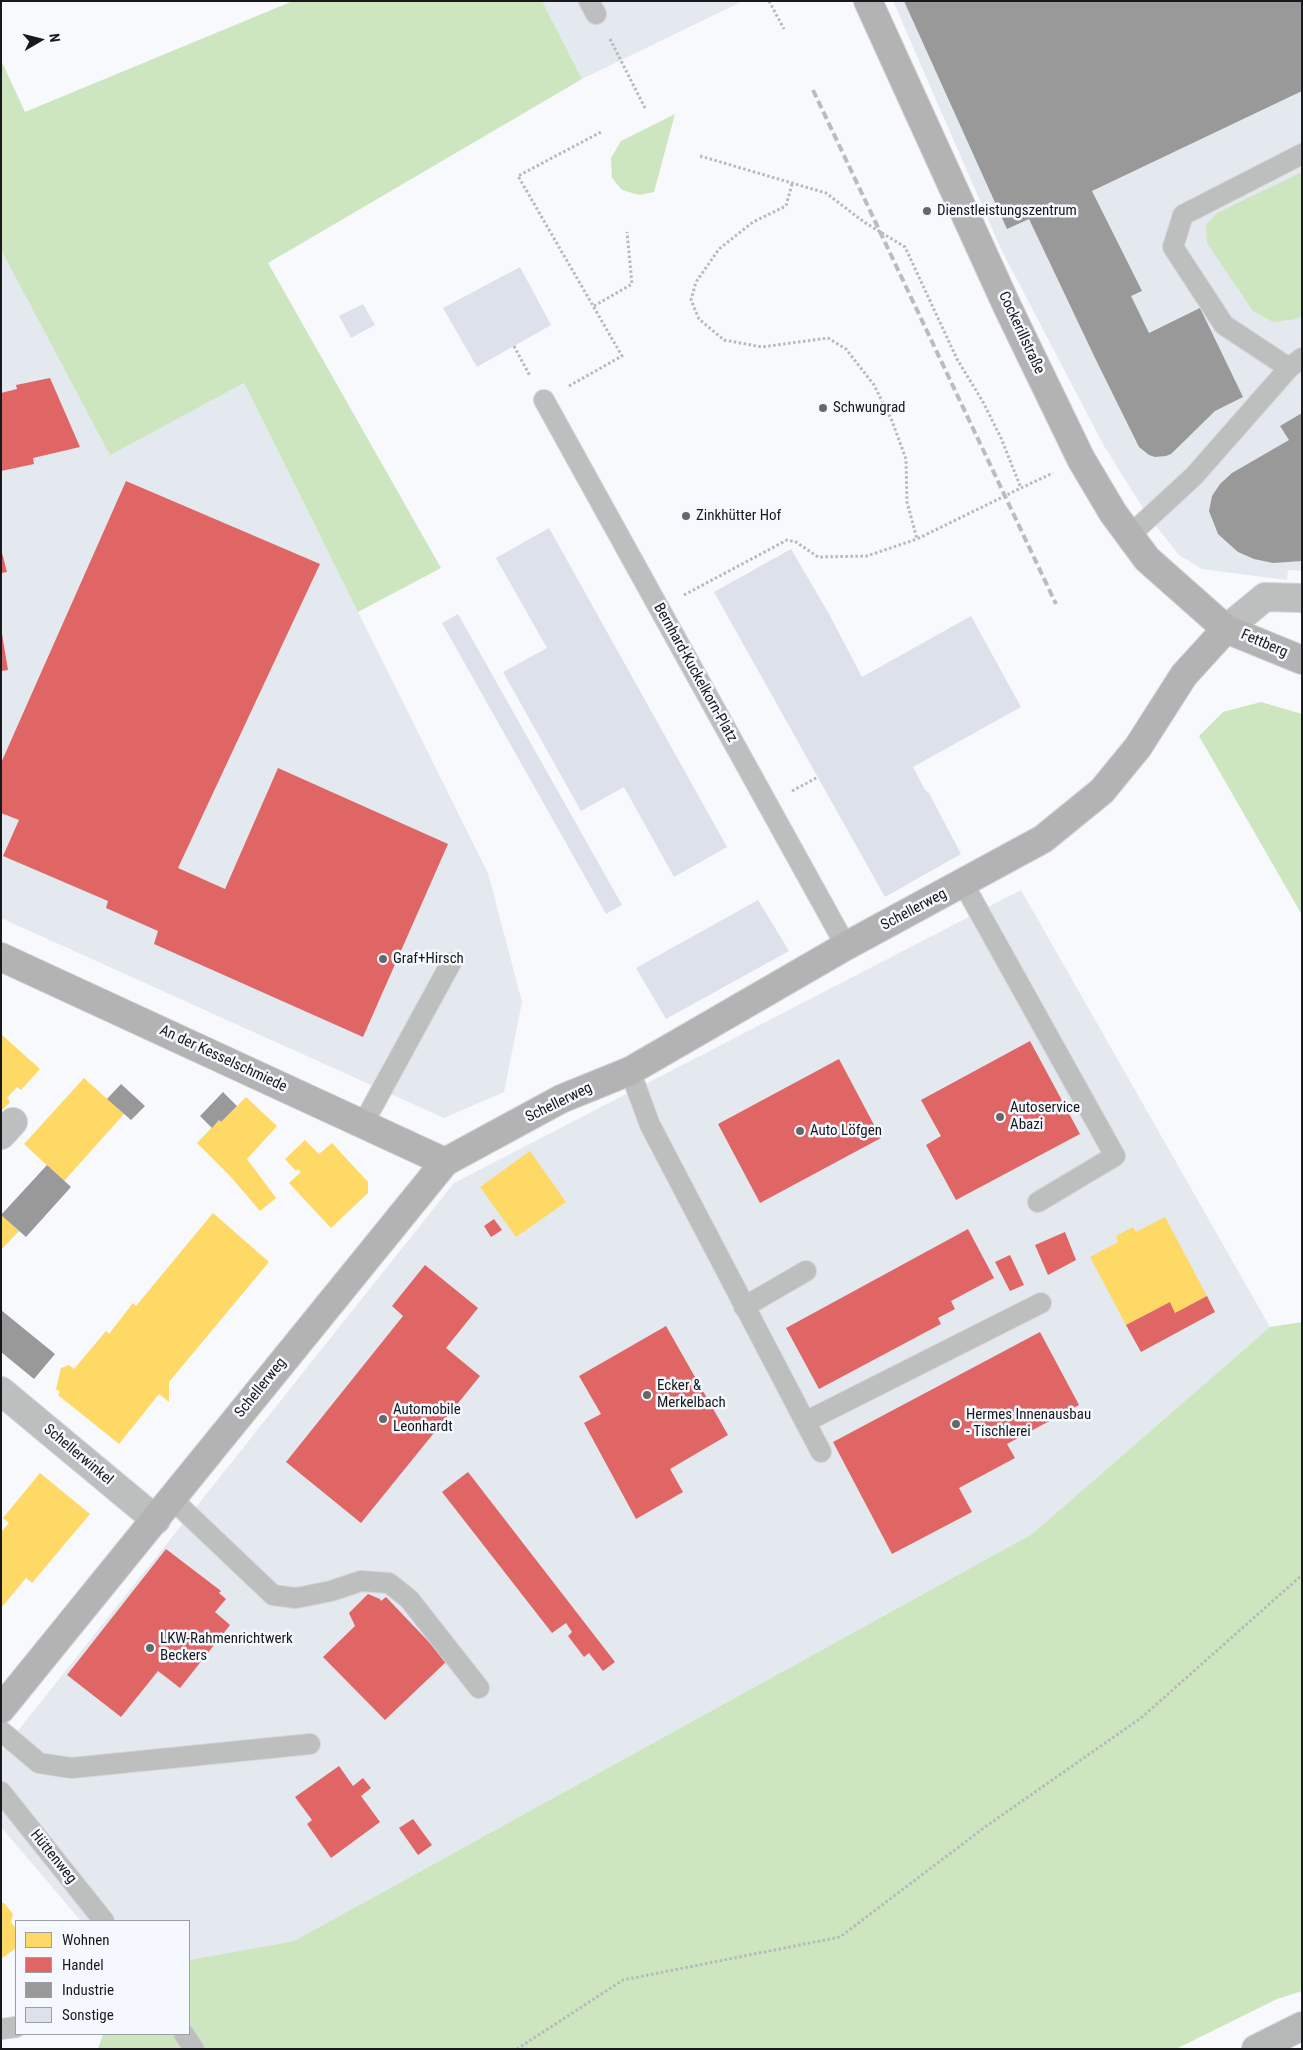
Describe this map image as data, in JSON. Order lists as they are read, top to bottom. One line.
{"streets":{"street":["Cockerillstraße","Fettberg","Schellerweg","An der Kesselschmiede","Schellerwinkel"],"lane":["Bernhard-Kuckelkorn-Platz","Hüttenweg"]},"crossings":[["Cockerillstraße","Fettberg"],["Cockerillstraße","Schellerweg"],["Fettberg","Schellerweg"],["Bernhard-Kuckelkorn-Platz","Schellerweg"],["Schellerweg","An der Kesselschmiede"],["Schellerweg","Schellerwinkel"]],"places":["Dienstleistungszentrum","Schwungrad","Zinkhütter Hof","Graf+Hirsch","Autoservice Abazi","Auto Löfgen","Ecker & Merkelbach","Automobile Leonhardt","Hermes Innenausbau - Tischlerei","LKW-Rahmenrichtwerk Beckers"],"legend":["Wohnen","Handel","Industrie","Sonstige"],"north":"right"}
